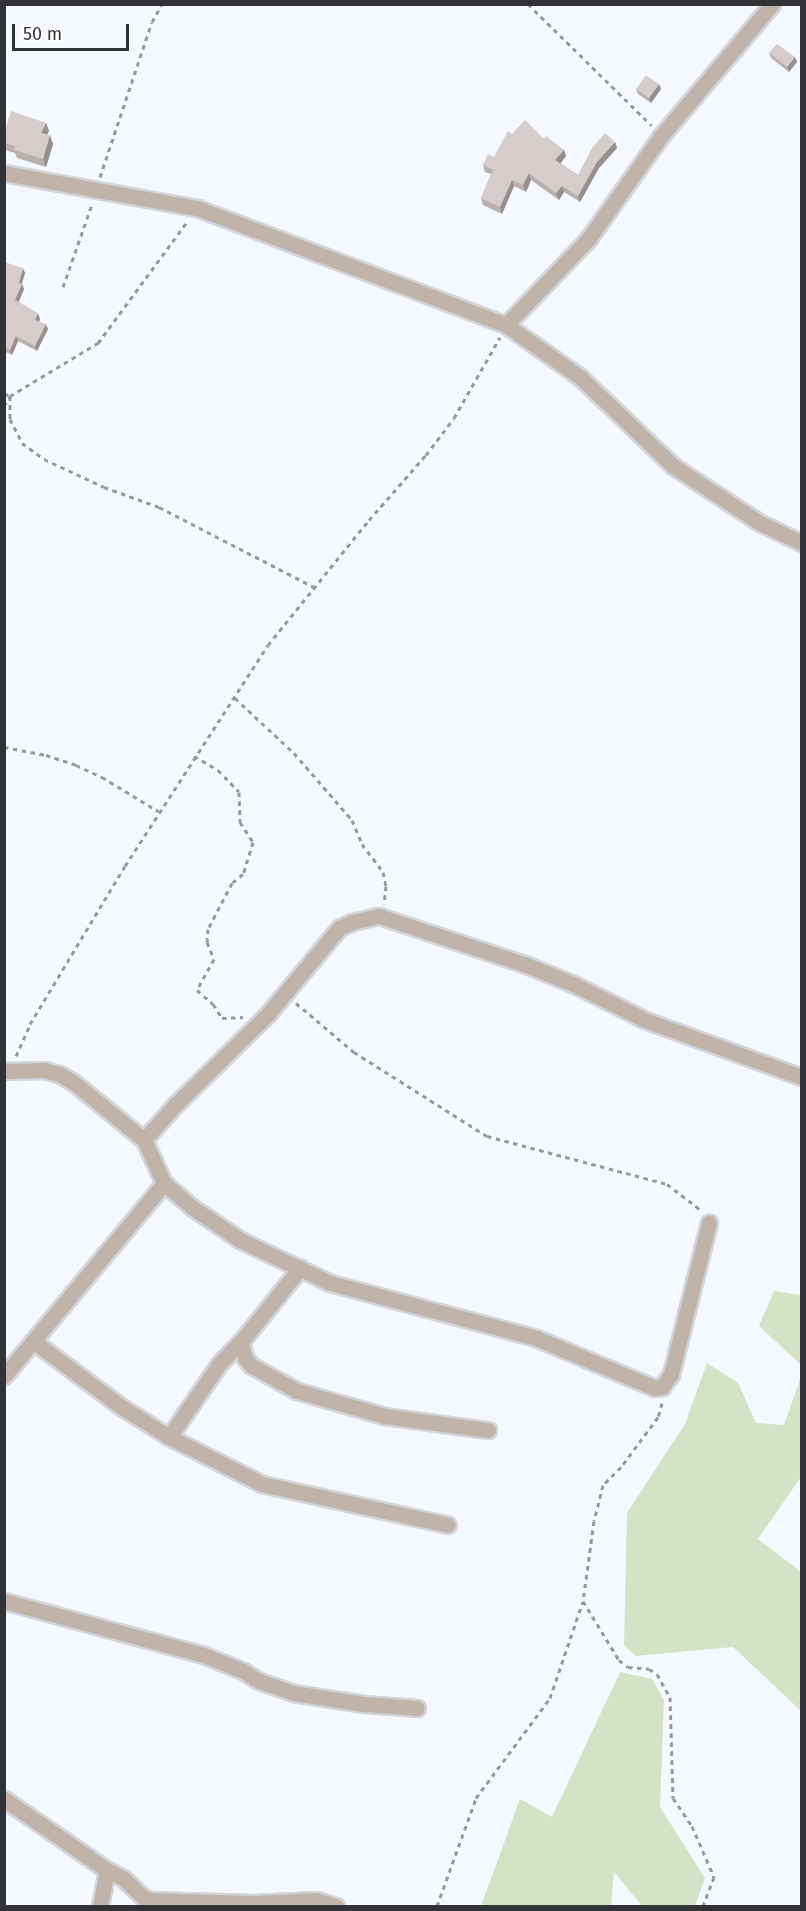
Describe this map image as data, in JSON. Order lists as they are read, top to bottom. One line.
{"scale_bar":"50 m"}
